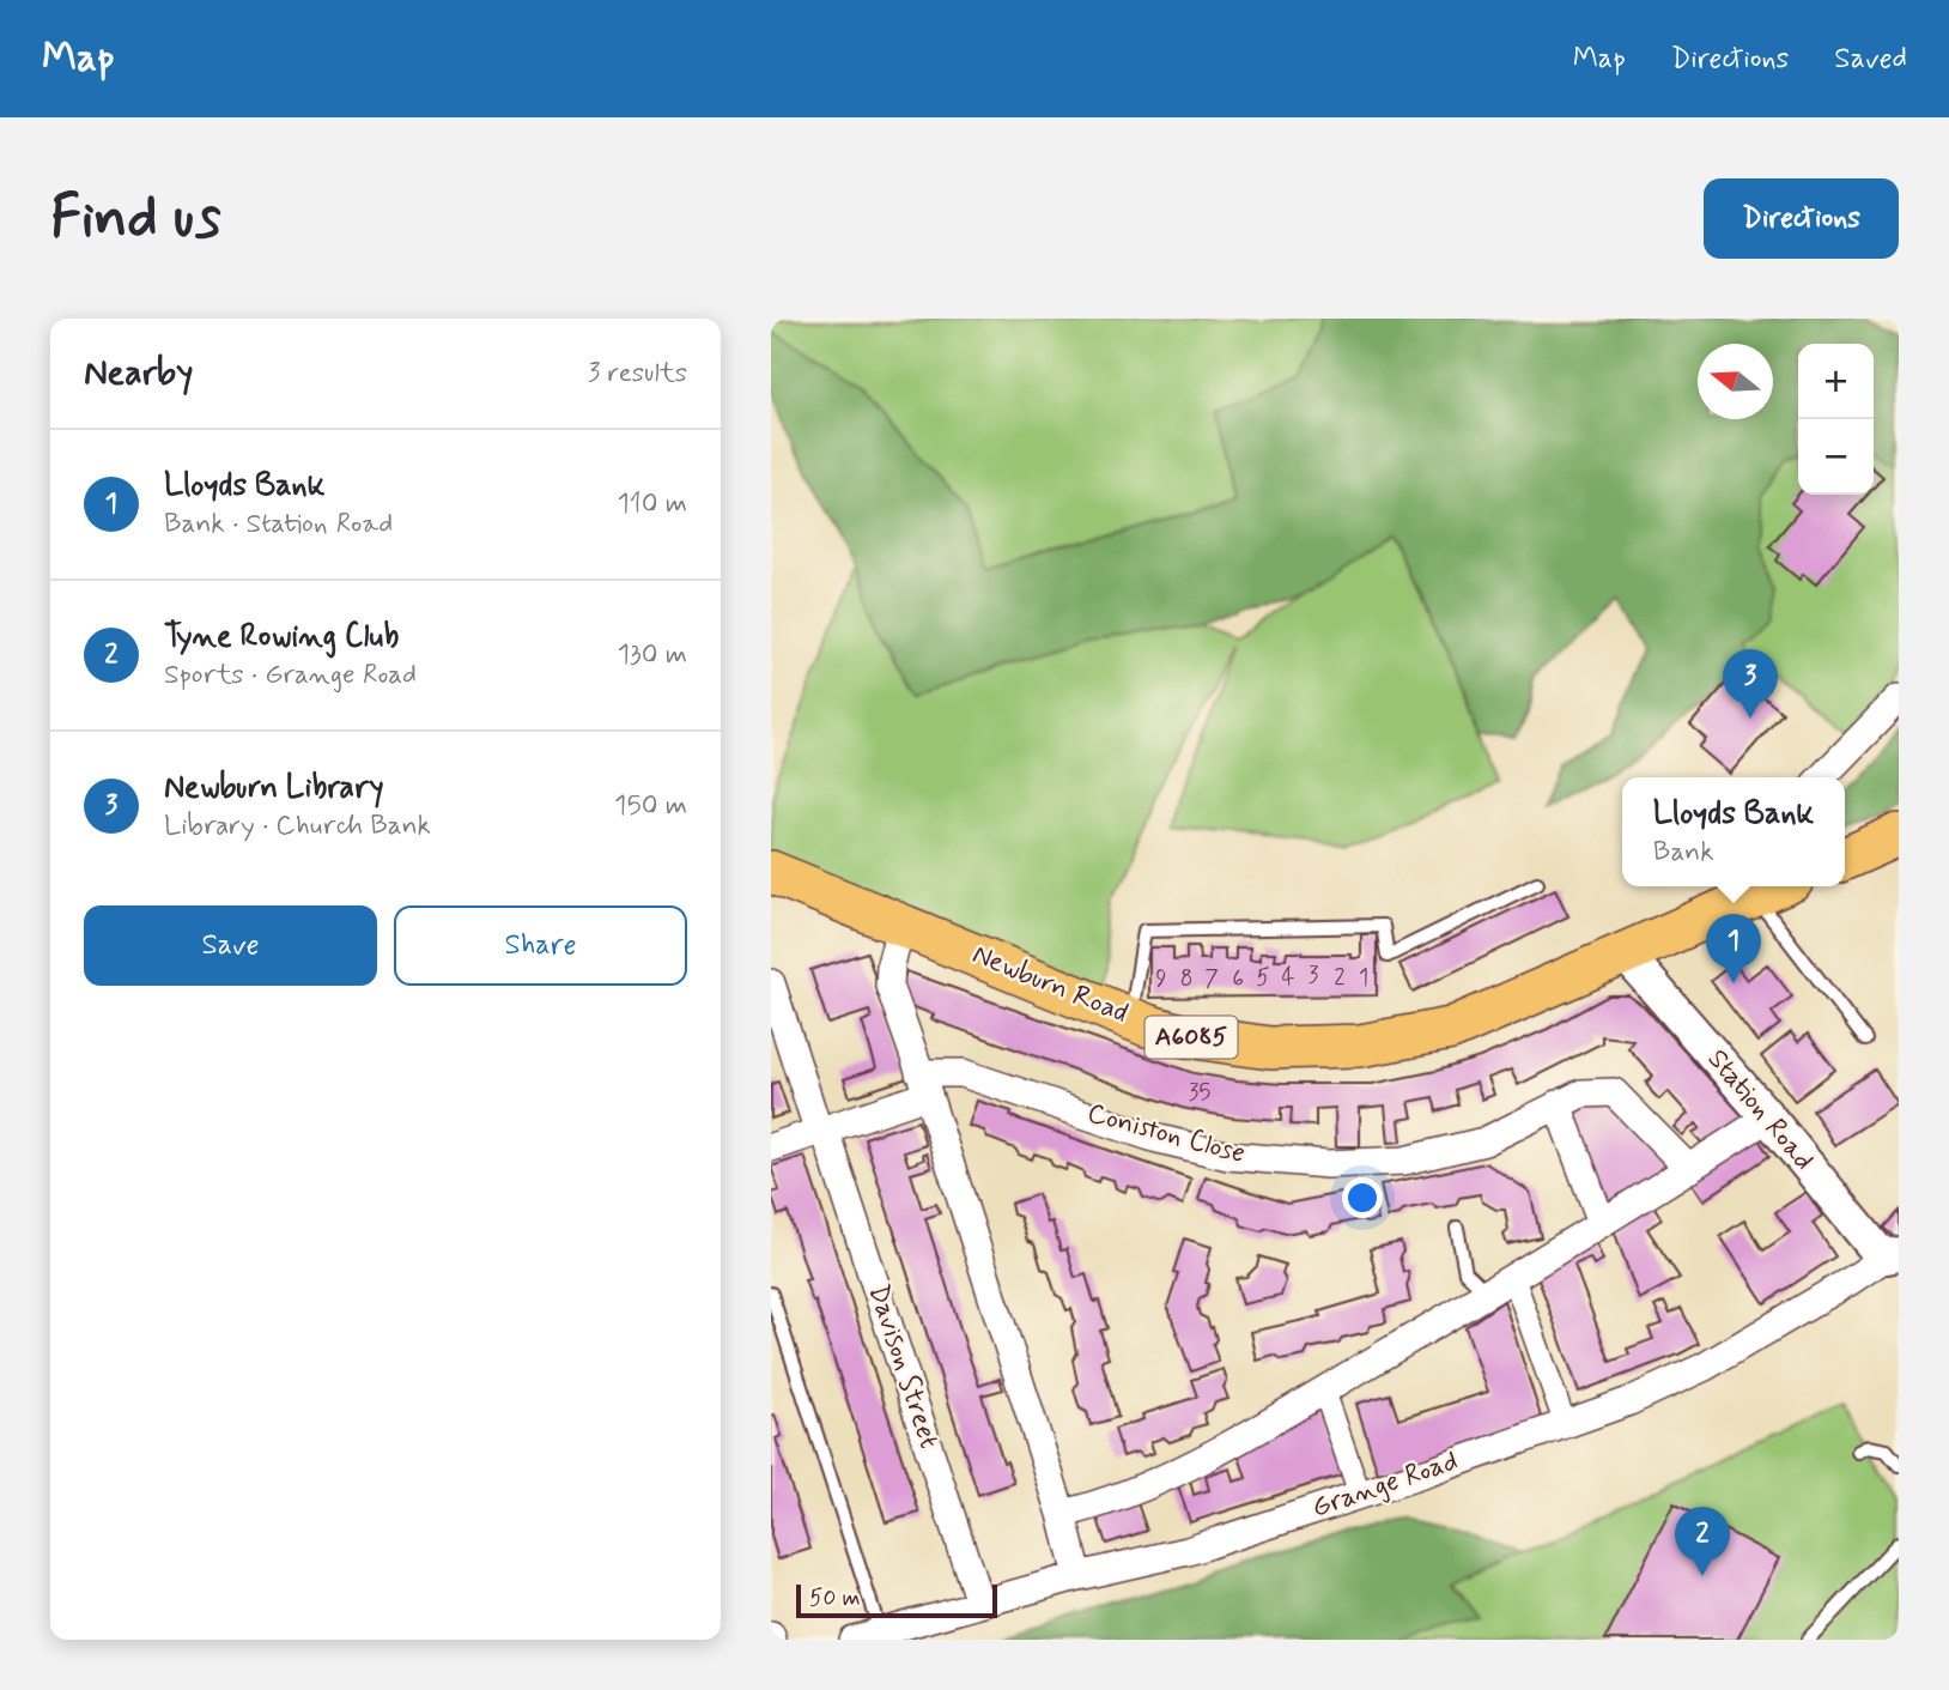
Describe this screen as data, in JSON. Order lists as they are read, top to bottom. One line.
{"streets":{"main road":["Newburn Road","A6085"],"street":["Station Road","Coniston Close","Davison Street","Grange Road"]},"crossings":[["Newburn Road","A6085"],["Newburn Road","Station Road"],["A6085","Station Road"],["Station Road","Grange Road"],["Coniston Close","Davison Street"],["Davison Street","Grange Road"]],"house_numbers":["3","5","4","2","1","9","8","7","6","35"],"scale_bar":"50 m","north":"left","page":{"header":"Map","nav":["Map","Directions","Saved"],"buttons":["Directions",["Save","Share"]],"title":"Find us","heading":["Nearby","3 results"],"map_buttons":["+","−"],"list":[{"mark":"1","name":"Lloyds Bank","note":"Bank · Station Road","value":"110 m"},{"mark":"2","name":"Tyne Rowing Club","note":"Sports · Grange Road","value":"130 m"},{"mark":"3","name":"Newburn Library","note":"Library · Church Bank","value":"150 m"}],"pins":["3","1","2"],"popup":["Lloyds Bank","Bank"],"scale":"50 m"}}
